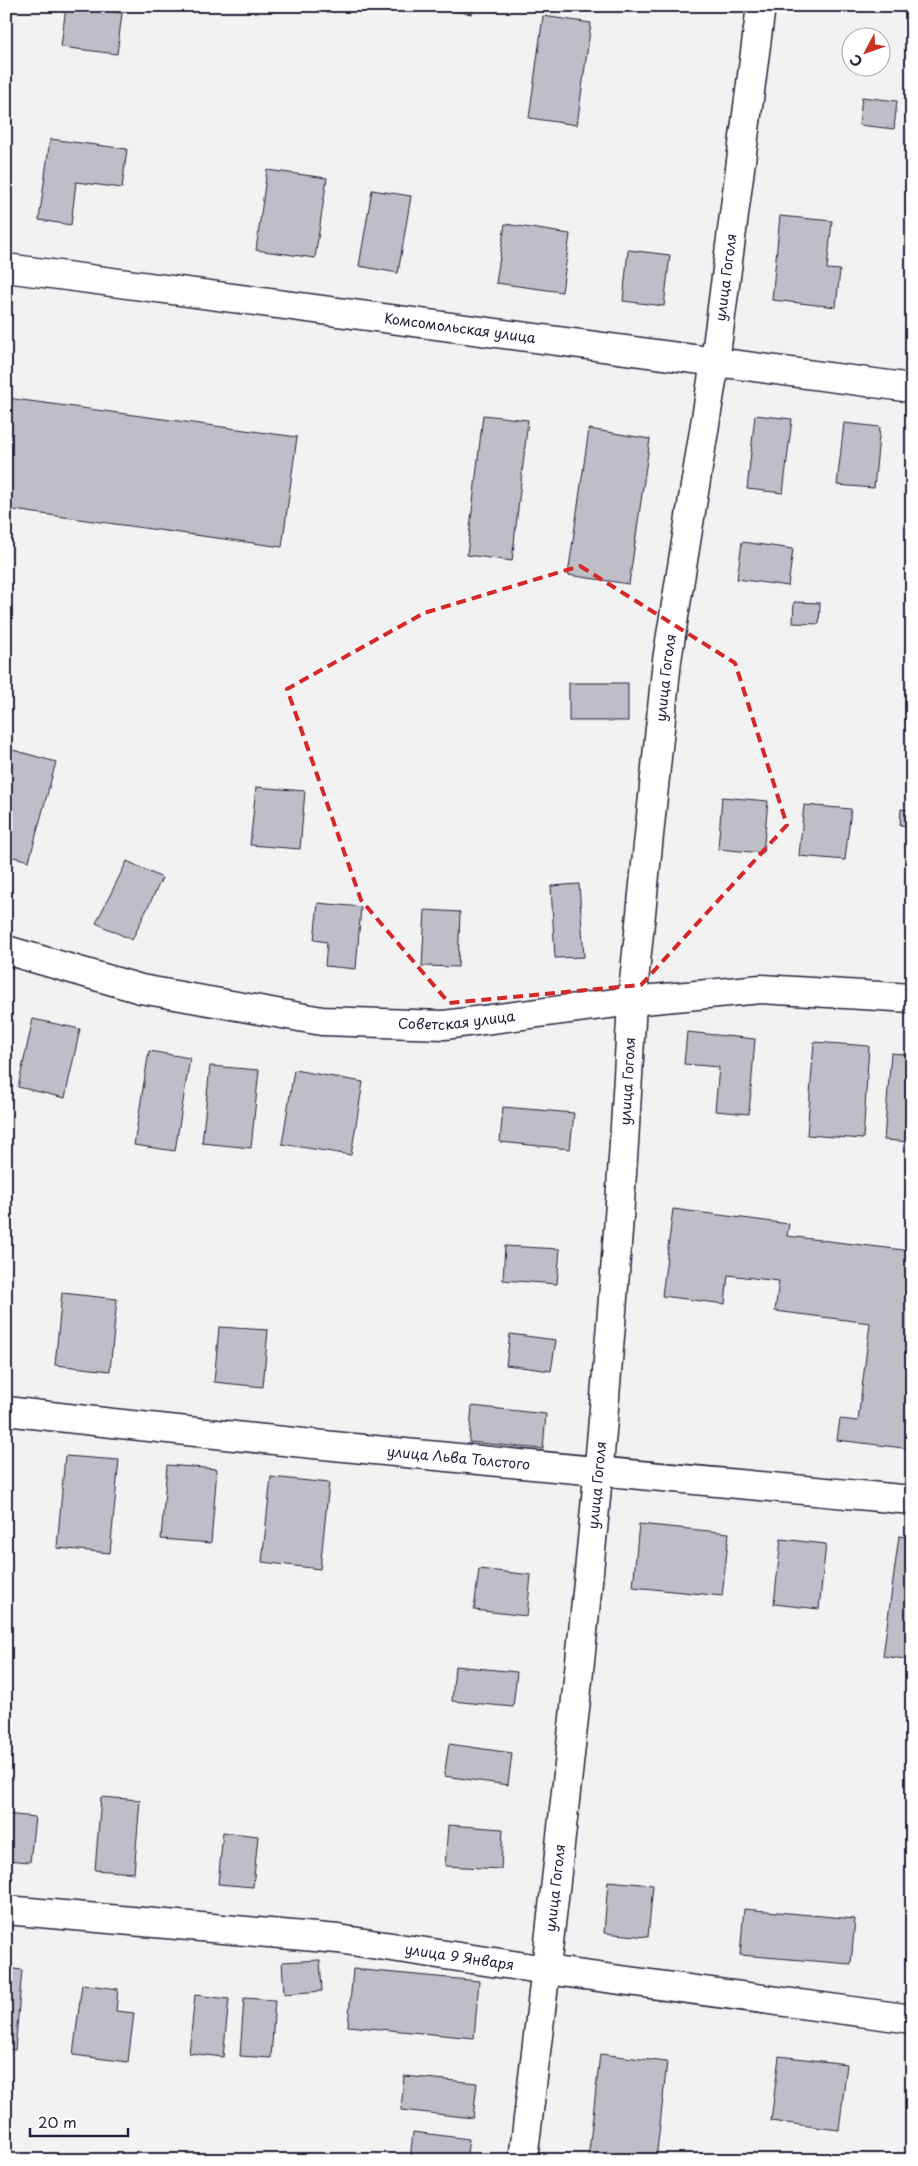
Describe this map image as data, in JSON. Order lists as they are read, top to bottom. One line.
{"streets":{"street":["улица Гоголя","Комсомольская улица","Советская улица","улица Льва Толстого","улица 9 Января"]},"crossings":[["улица Гоголя","Комсомольская улица"],["улица Гоголя","Советская улица"],["улица Гоголя","улица Льва Толстого"],["улица Гоголя","улица 9 Января"]],"scale_bar":"20 m","north":"bottom left"}
